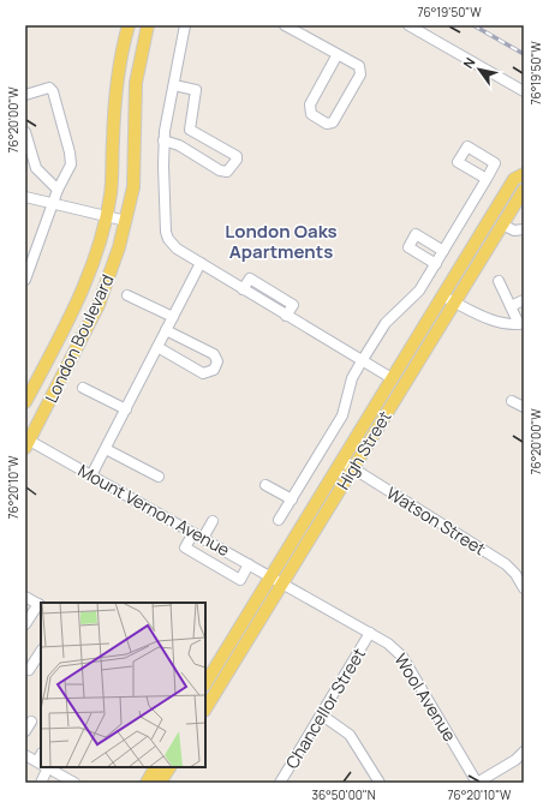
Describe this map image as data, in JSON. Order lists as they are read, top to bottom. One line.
{"streets":{"main road":["London Boulevard","High Street"],"street":["Mount Vernon Avenue","Watson Street","Wool Avenue","Chancellor Street"]},"crossings":[["London Boulevard","Mount Vernon Avenue"],["High Street","Mount Vernon Avenue"],["High Street","Watson Street"],["High Street","Wool Avenue"],["Mount Vernon Avenue","Wool Avenue"],["Wool Avenue","Chancellor Street"]],"districts":["London Oaks Apartments"],"north":"top left","coordinates":["76°19'50\"W","76°20'00\"W","76°20'10\"W","36°50'00\"N"]}
